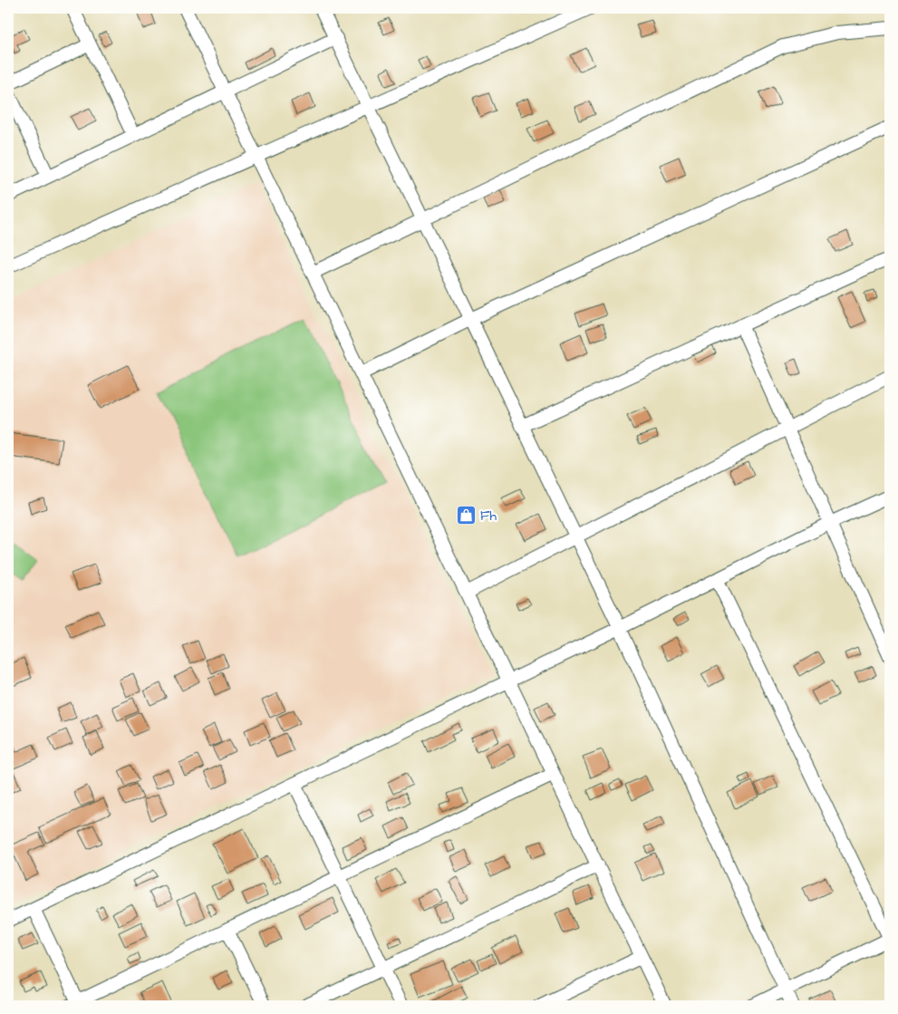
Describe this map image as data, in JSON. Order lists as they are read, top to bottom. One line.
{"places":{"shop":["Fh"]}}
